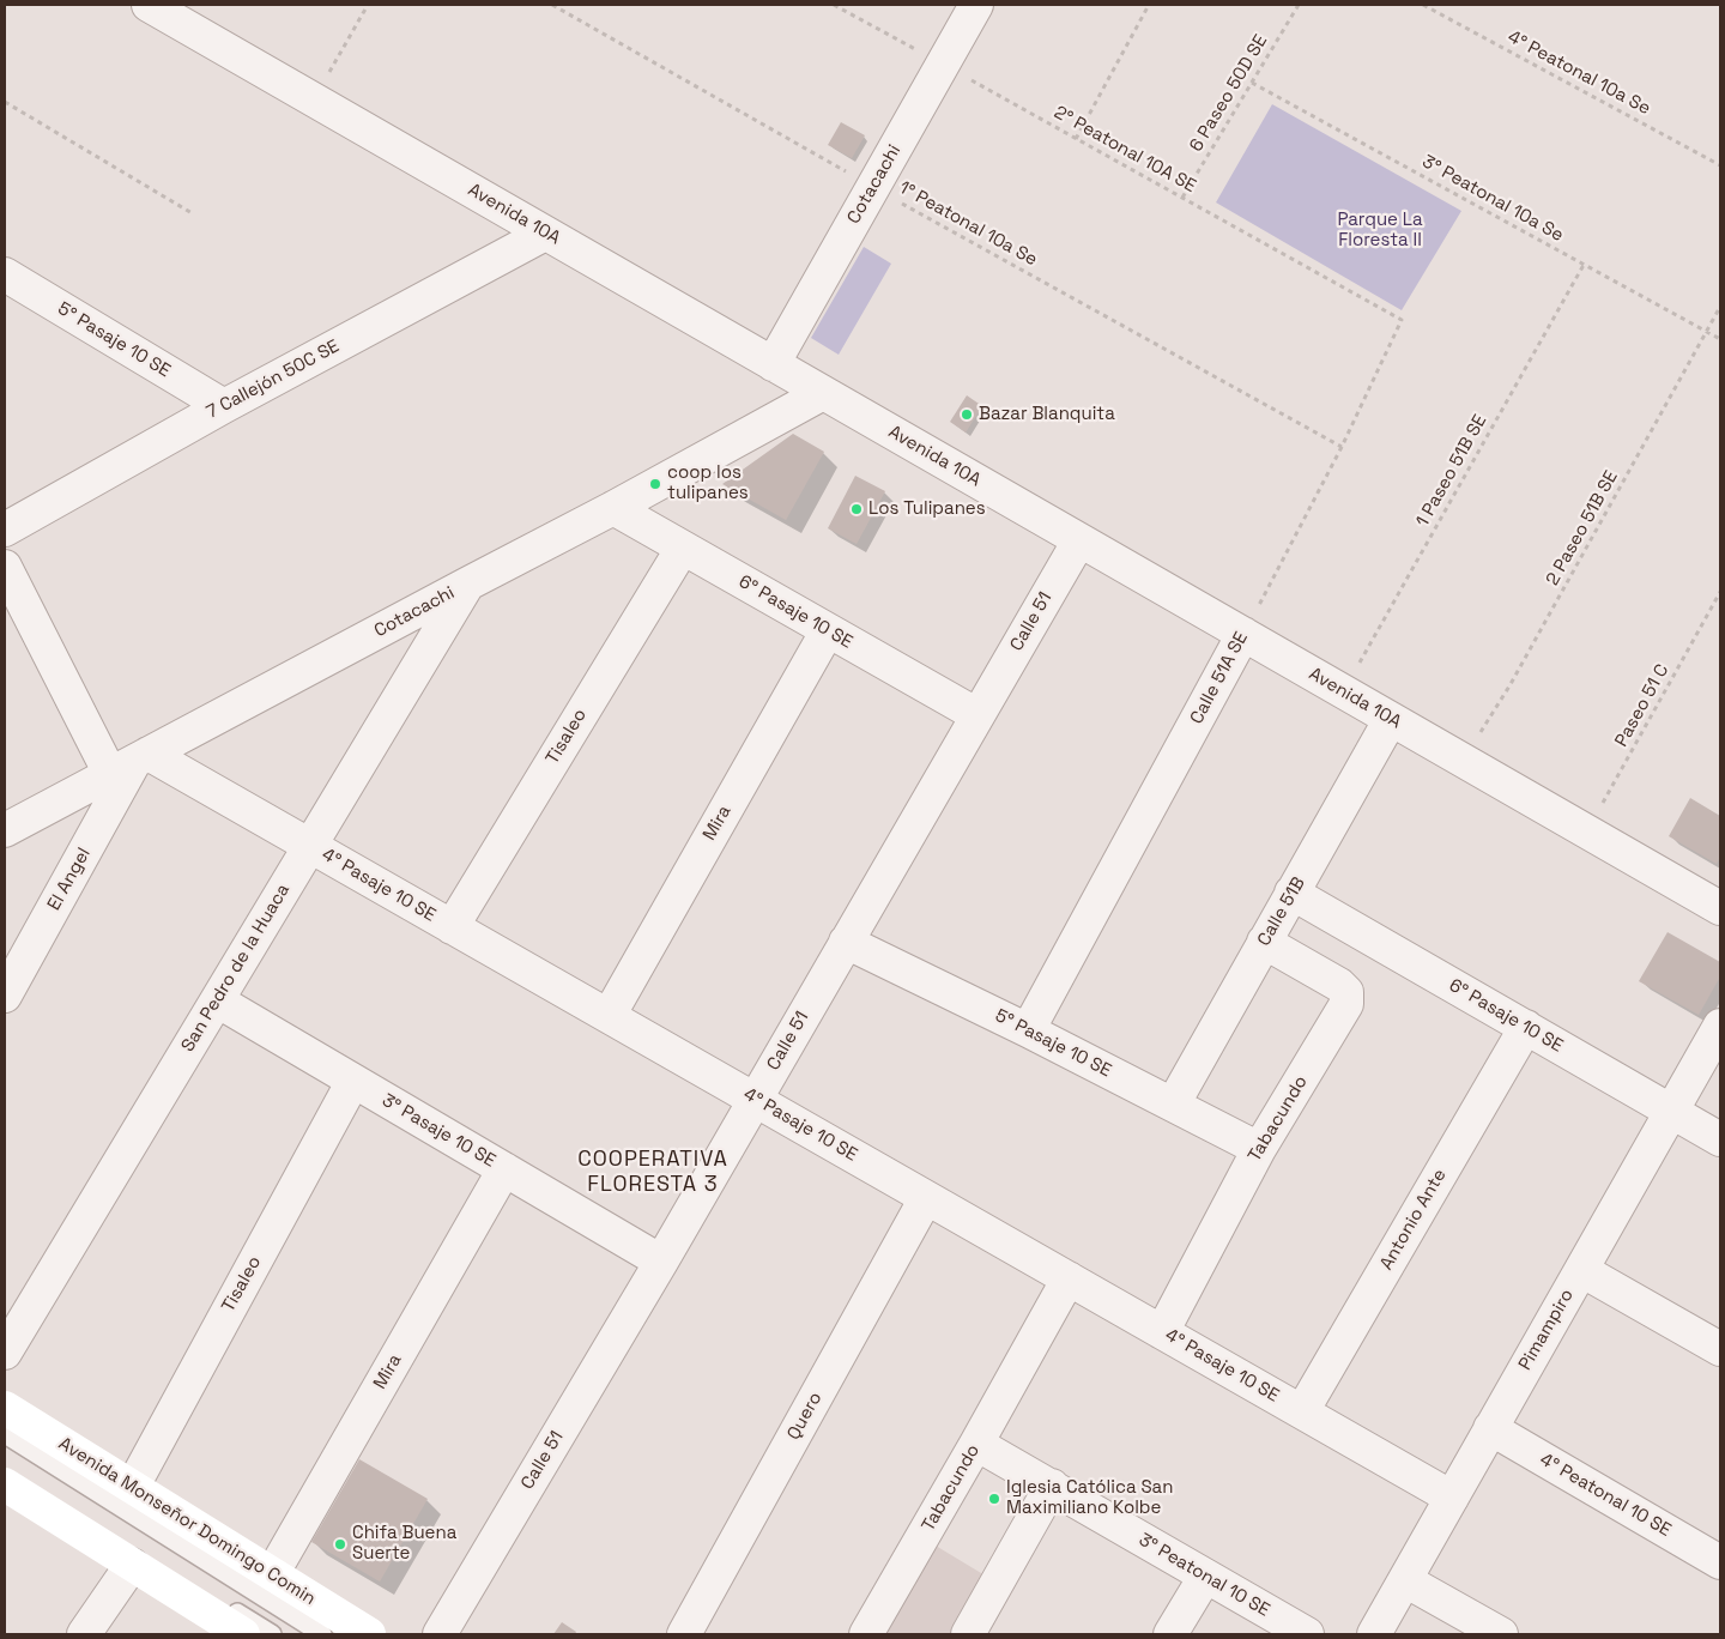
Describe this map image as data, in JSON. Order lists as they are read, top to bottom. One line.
{"streets":{"main road":["Avenida Monseñor Domingo Comin"],"street":["Cotacachi","Avenida 10A","5° Pasaje 10 SE","7 Callejón 50C SE","6° Pasaje 10 SE","Calle 51","Calle 51A SE","Tisaleo","Mira","El Angel","4° Pasaje 10 SE","Calle 51B","San Pedro de la Huaca","Tabacundo","3° Pasaje 10 SE","Antonio Ante","Pimampiro","Quero","4° Peatonal 10 SE","3° Peatonal 10 SE"],"path":["4° Peatonal 10a Se","6 Paseo 50D SE","2° Peatonal 10A SE","3° Peatonal 10a Se","1° Peatonal 10a Se","1 Paseo 51B SE","2 Paseo 51B SE","Paseo 51 C"]},"crossings":[["6 Paseo 50D SE","2° Peatonal 10A SE"],["6 Paseo 50D SE","3° Peatonal 10a Se"],["2° Peatonal 10A SE","Cotacachi"],["2° Peatonal 10A SE","Calle 51A SE"],["Cotacachi","Avenida 10A"],["Cotacachi","1° Peatonal 10a Se"],["Cotacachi","6° Pasaje 10 SE"],["Cotacachi","El Angel"],["Cotacachi","4° Pasaje 10 SE"],["Cotacachi","San Pedro de la Huaca"],["3° Peatonal 10a Se","1 Paseo 51B SE"],["3° Peatonal 10a Se","2 Paseo 51B SE"],["Avenida 10A","7 Callejón 50C SE"],["Avenida 10A","1 Paseo 51B SE"],["Avenida 10A","2 Paseo 51B SE"],["Avenida 10A","Calle 51"],["Avenida 10A","Calle 51A SE"],["Avenida 10A","Paseo 51 C"],["Avenida 10A","Calle 51B"],["1° Peatonal 10a Se","Calle 51A SE"],["5° Pasaje 10 SE","7 Callejón 50C SE"],["5° Pasaje 10 SE","Calle 51"],["5° Pasaje 10 SE","Calle 51A SE"],["5° Pasaje 10 SE","Calle 51B"],["5° Pasaje 10 SE","Tabacundo"],["6° Pasaje 10 SE","Calle 51"],["6° Pasaje 10 SE","Tisaleo"],["6° Pasaje 10 SE","Mira"],["6° Pasaje 10 SE","Calle 51B"],["6° Pasaje 10 SE","Antonio Ante"],["6° Pasaje 10 SE","Pimampiro"],["Calle 51","4° Pasaje 10 SE"],["Calle 51","3° Pasaje 10 SE"],["Tisaleo","4° Pasaje 10 SE"],["Tisaleo","3° Pasaje 10 SE"],["Tisaleo","Avenida Monseñor Domingo Comin"],["Mira","4° Pasaje 10 SE"],["Mira","3° Pasaje 10 SE"],["Mira","Avenida Monseñor Domingo Comin"],["El Angel","4° Pasaje 10 SE"],["4° Pasaje 10 SE","San Pedro de la Huaca"],["4° Pasaje 10 SE","Tabacundo"],["4° Pasaje 10 SE","Antonio Ante"],["4° Pasaje 10 SE","Pimampiro"],["4° Pasaje 10 SE","Quero"],["Calle 51B","Tabacundo"],["San Pedro de la Huaca","3° Pasaje 10 SE"],["Tabacundo","3° Peatonal 10 SE"],["Pimampiro","4° Peatonal 10 SE"]],"districts":["COOPERATIVA FLORESTA 3"],"parks":["Parque La Floresta II"],"places":["Bazar Blanquita","coop los tulipanes","Los Tulipanes","Iglesia Católica San Maximiliano Kolbe","Chifa Buena Suerte"]}
